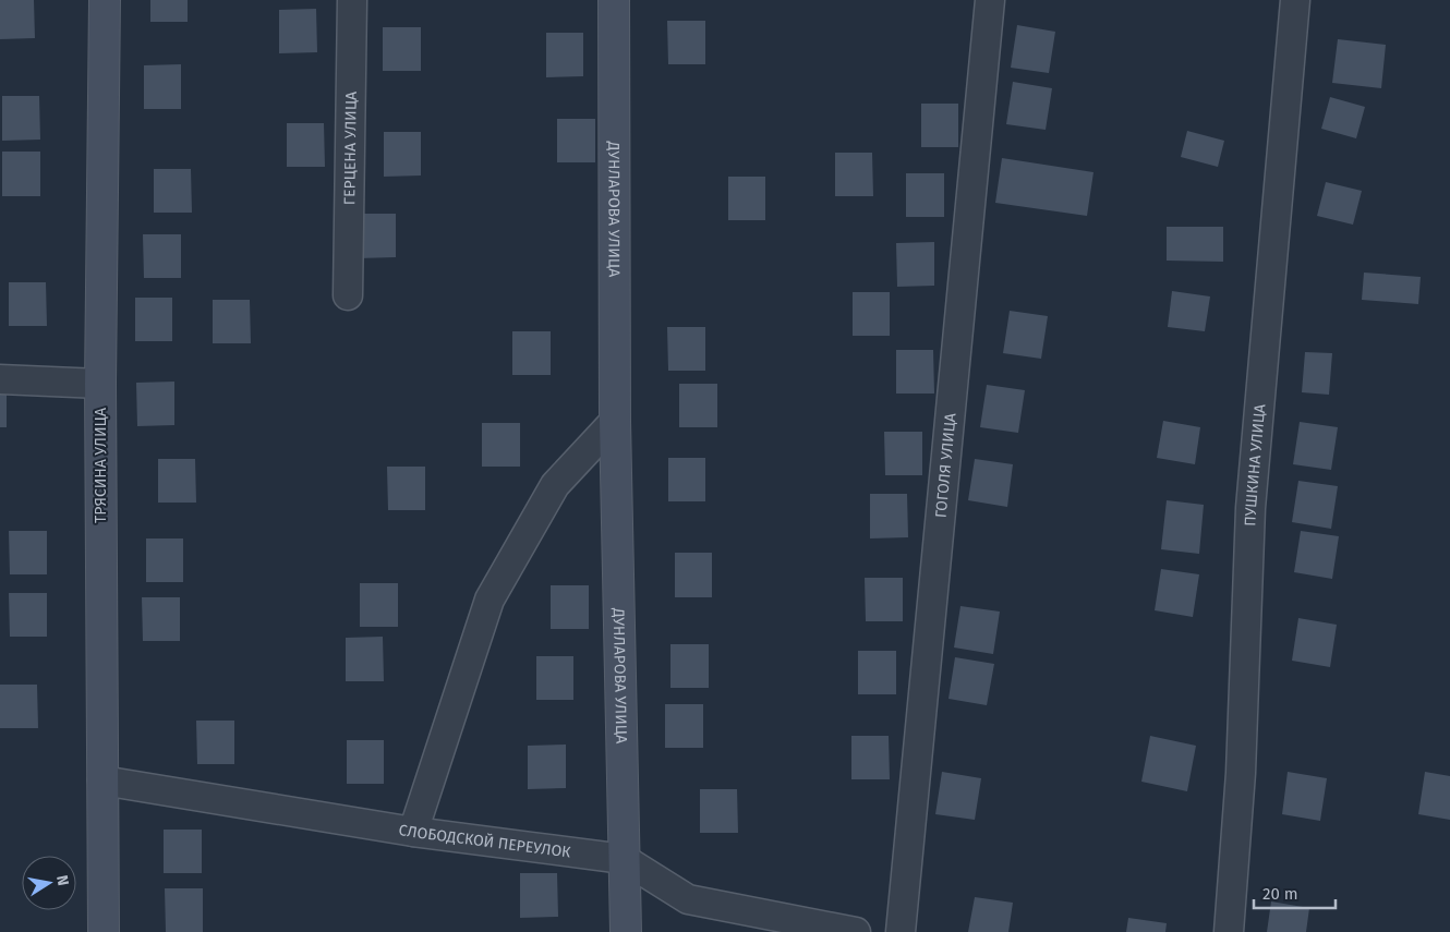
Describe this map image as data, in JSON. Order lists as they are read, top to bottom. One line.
{"streets":{"street":["ГЕРЦЕНА УЛИЦА","ДУНЛАРОВА УЛИЦА","ТРЯСИНА УЛИЦА","ПУШКИНА УЛИЦА","ГОГОЛЯ УЛИЦА","СЛОБОДСКОЙ ПЕРЕУЛОК"]},"crossings":[["ДУНЛАРОВА УЛИЦА","СЛОБОДСКОЙ ПЕРЕУЛОК"],["ТРЯСИНА УЛИЦА","СЛОБОДСКОЙ ПЕРЕУЛОК"]],"scale_bar":"20 m","north":"right"}
